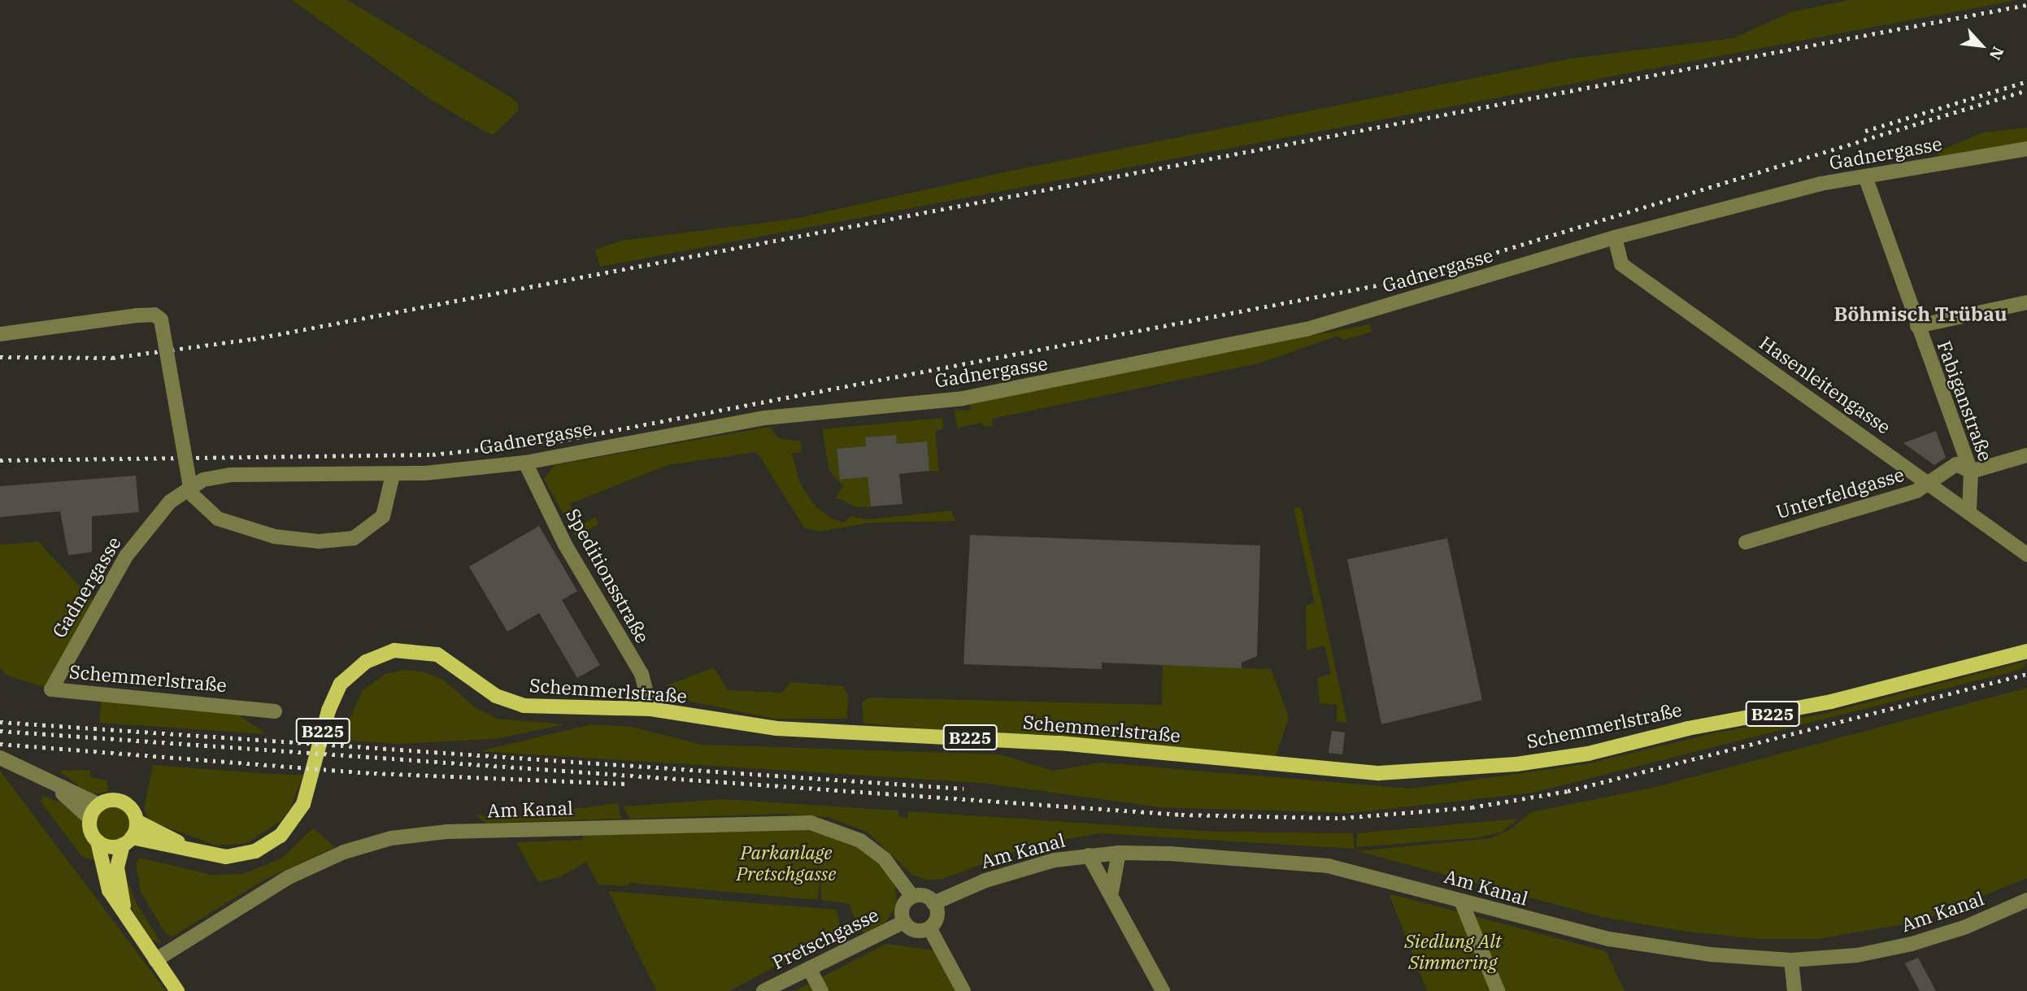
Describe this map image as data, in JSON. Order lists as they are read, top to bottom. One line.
{"streets":{"main road":["Schemmerlstraße","B225"],"street":["Gadnergasse","Hasenleitengasse","Fabiganstraße","Unterfeldgasse","Speditionsstraße","Am Kanal","Pretschgasse"]},"crossings":[["Gadnergasse","Hasenleitengasse"],["Gadnergasse","Fabiganstraße"],["Gadnergasse","Speditionsstraße"],["Gadnergasse","Schemmerlstraße"],["Hasenleitengasse","Fabiganstraße"],["Hasenleitengasse","Unterfeldgasse"],["Fabiganstraße","Unterfeldgasse"],["Speditionsstraße","Schemmerlstraße"],["Schemmerlstraße","B225"],["Am Kanal","Pretschgasse"]],"districts":["Böhmisch Trübau"],"parks":["Parkanlage Pretschgasse","Siedlung Alt Simmering"],"north":"bottom right"}
